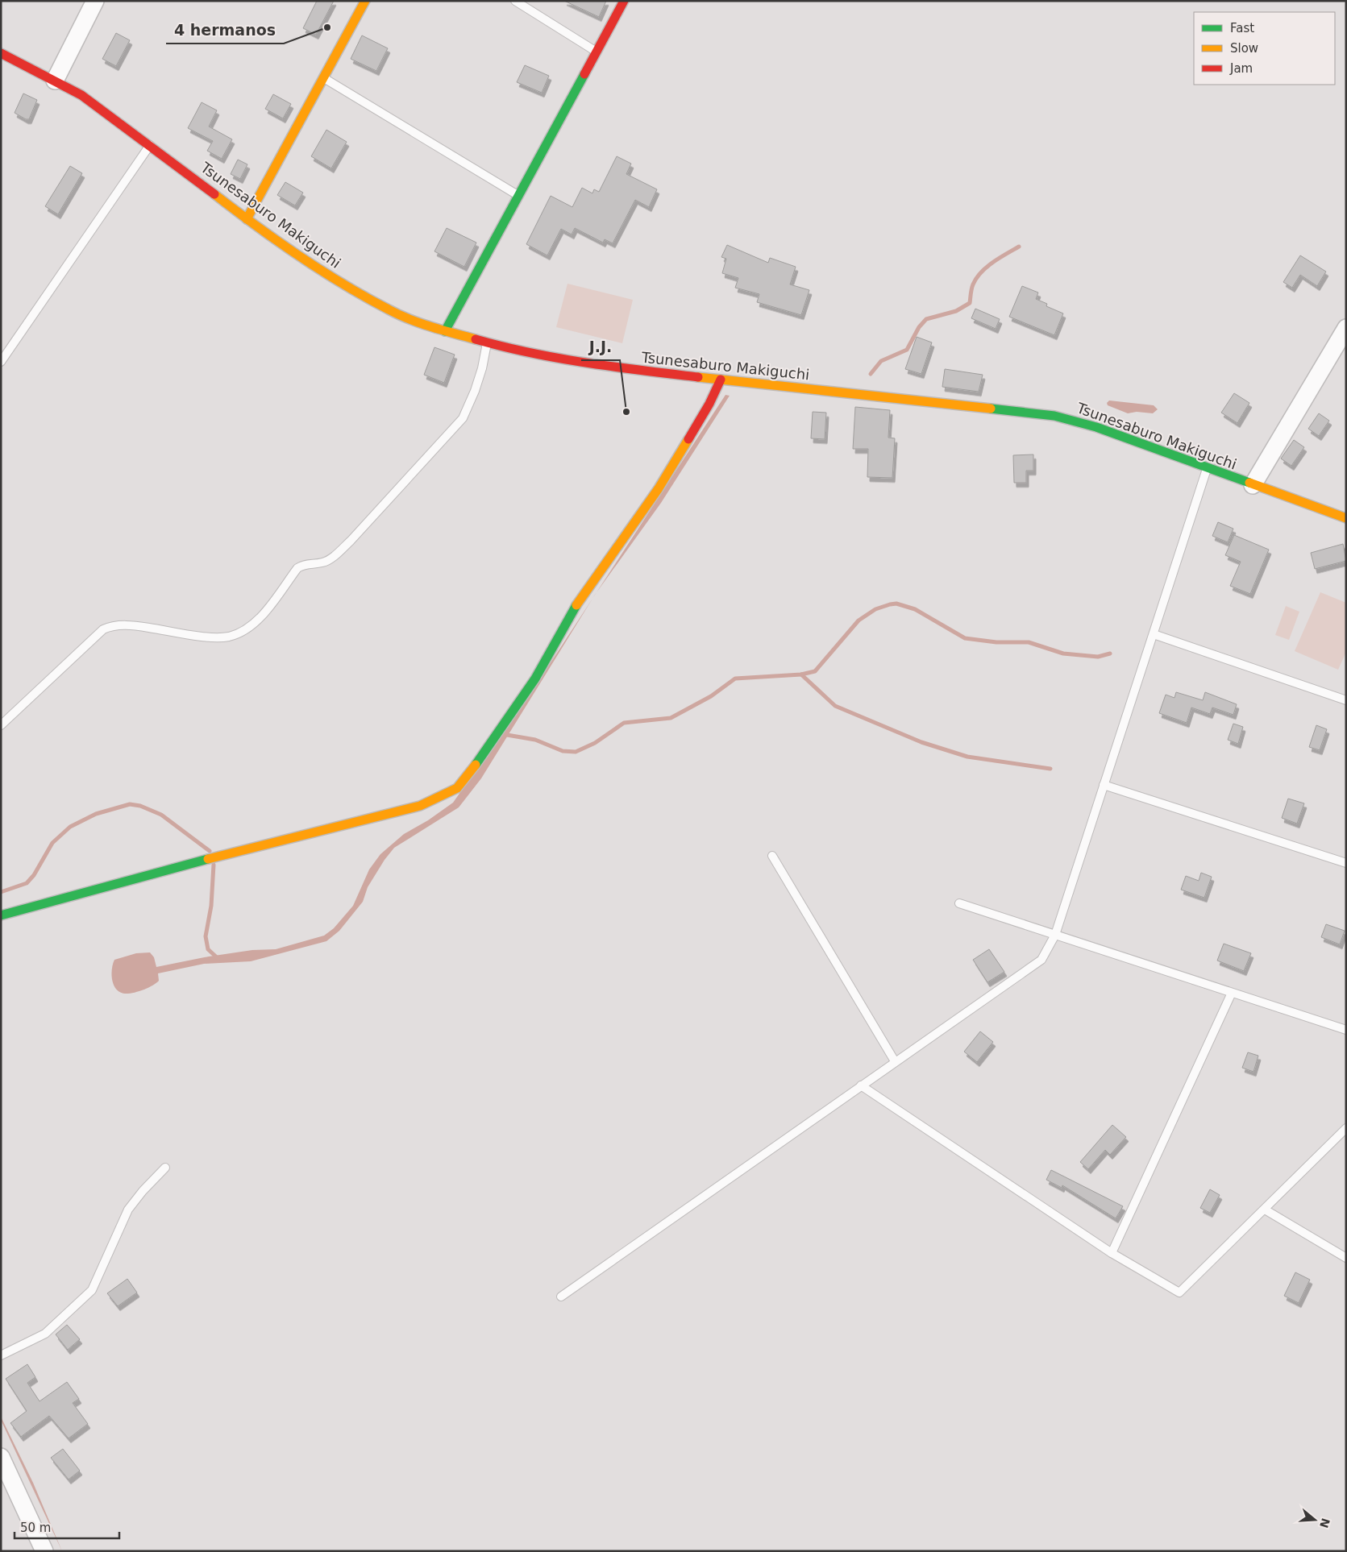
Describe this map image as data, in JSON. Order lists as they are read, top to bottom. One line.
{"streets":{"street":["Tsunesaburo Makiguchi"]},"places":["4 hermanos","J.J."],"legend":["Fast","Slow","Jam"],"scale_bar":"50 m","north":"right"}
